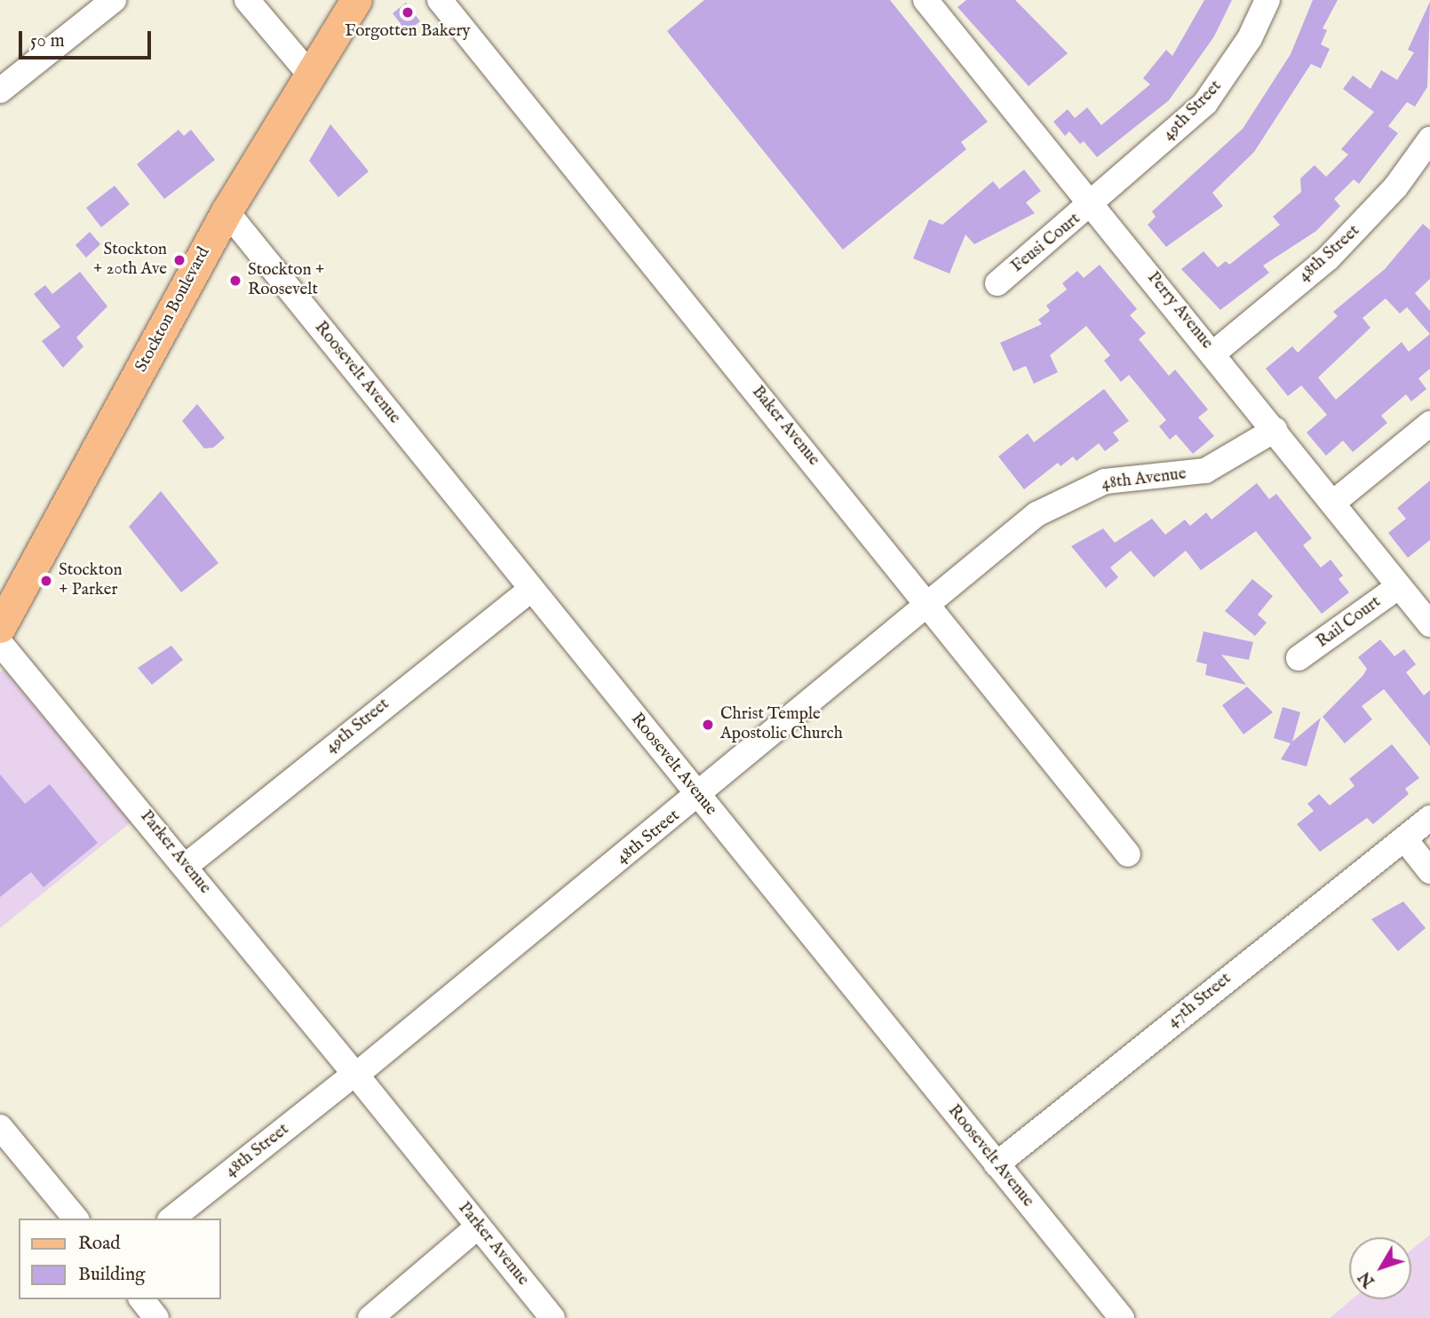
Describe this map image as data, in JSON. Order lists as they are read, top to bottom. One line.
{"streets":{"main road":["Stockton Boulevard"],"street":["49th Street","Feusi Court","48th Street","Perry Avenue","Roosevelt Avenue","Baker Avenue","48th Avenue","Rail Court","Parker Avenue","47th Street"]},"crossings":[["49th Street","Feusi Court"],["49th Street","Perry Avenue"],["49th Street","Roosevelt Avenue"],["49th Street","Parker Avenue"],["Feusi Court","Perry Avenue"],["48th Street","Perry Avenue"],["48th Street","Roosevelt Avenue"],["48th Street","Baker Avenue"],["48th Street","48th Avenue"],["48th Street","Parker Avenue"],["Stockton Boulevard","Roosevelt Avenue"],["Perry Avenue","48th Avenue"],["Perry Avenue","Rail Court"],["Roosevelt Avenue","47th Street"],["Baker Avenue","48th Avenue"]],"places":["Forgotten Bakery","Stockton + 20th Ave","Stockton + Roosevelt","Stockton + Parker","Christ Temple Apostolic Church"],"legend":["Road","Building"],"scale_bar":"50 m","north":"bottom left"}
